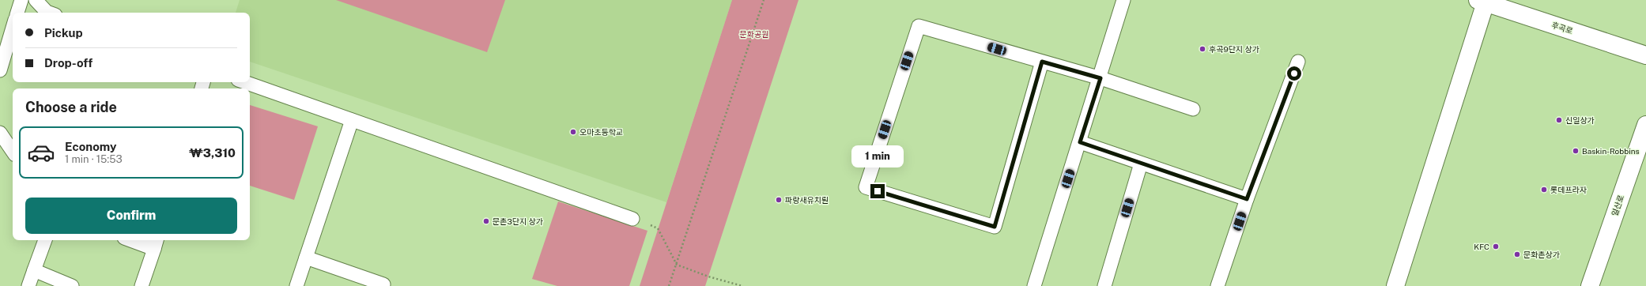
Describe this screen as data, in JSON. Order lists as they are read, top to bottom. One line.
{"streets":{"street":["후곡로","일산로"]},"parks":["문화공원"],"places":["후곡9단지 상가","신일상가","오마초등학교","Baskin-Robbins","롯데프라자","파랑새유치뤈","문촌3단지 상가","KFC","문화촌상가"],"page":{"banner":["Pickup","Drop-off"],"heading":"Choose a ride","list":[{"name":"Economy","note":"1 min · 15:53","value":"₩3,310"}],"bubble":"1 min","buttons":"Confirm"}}
